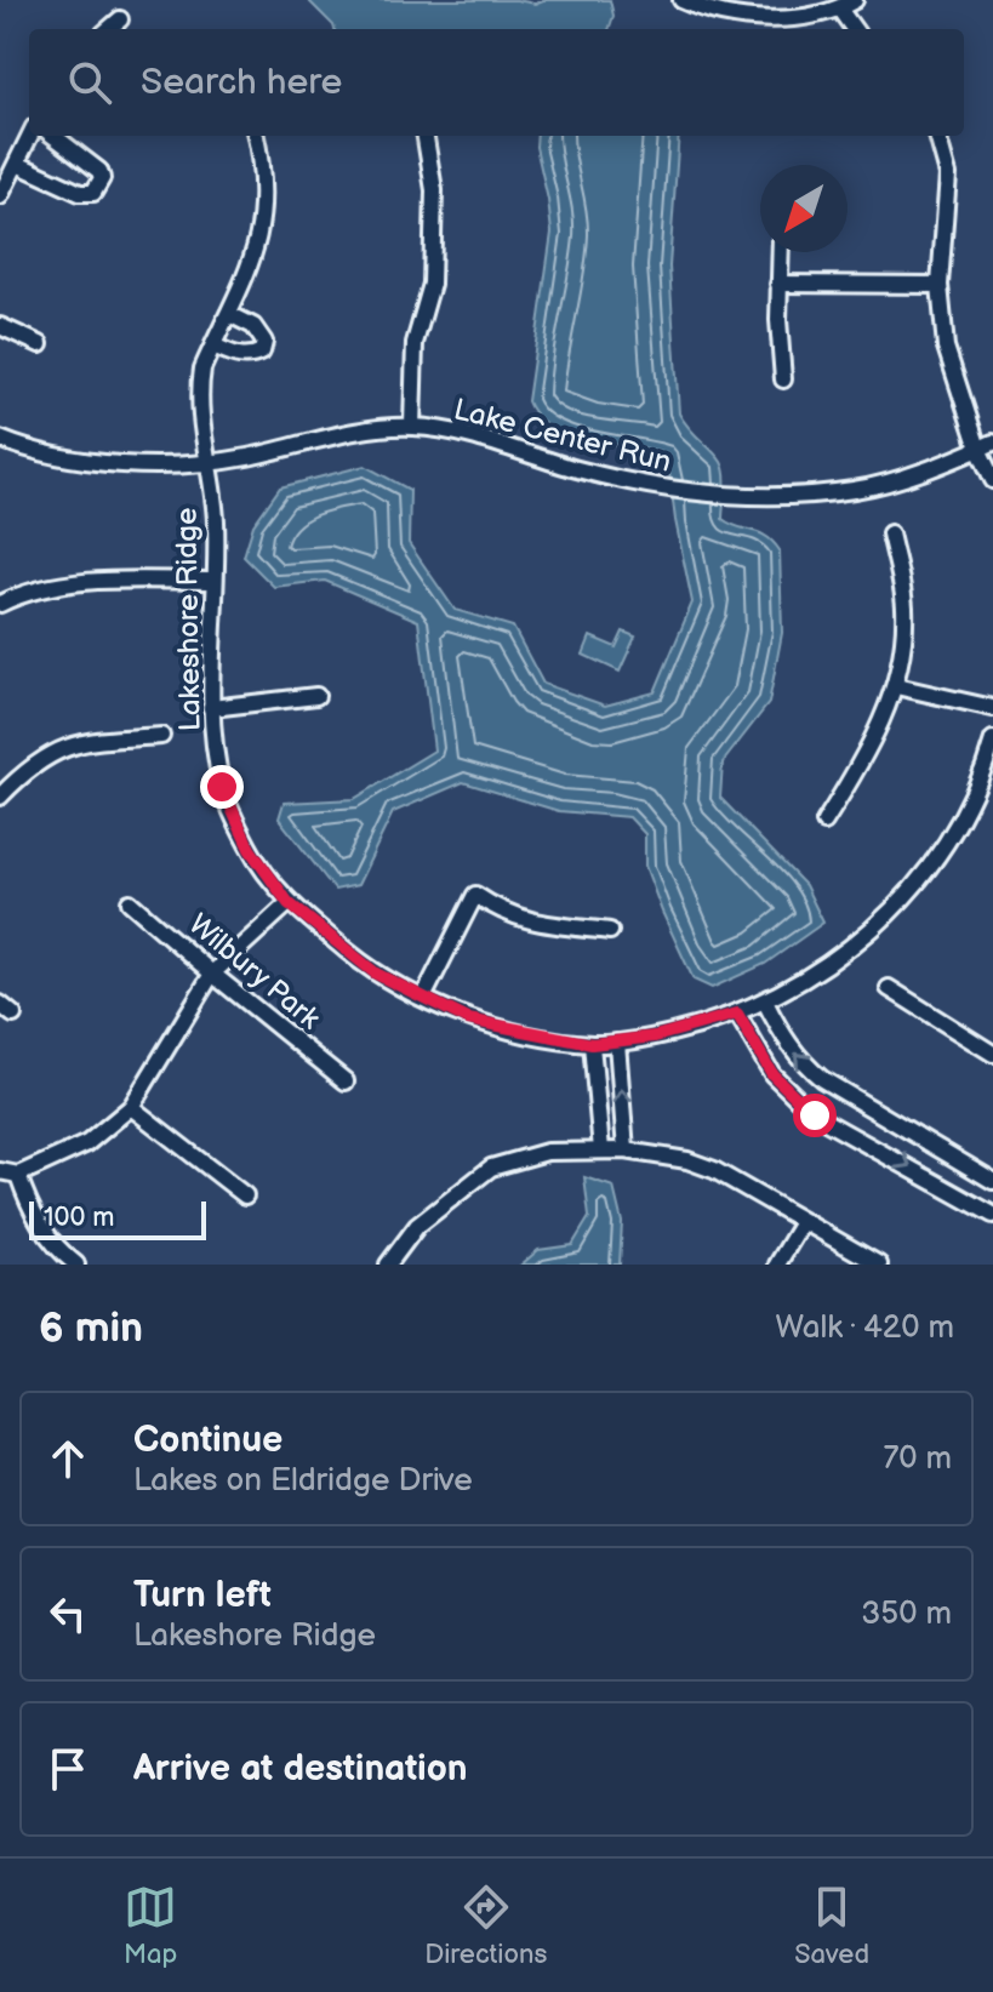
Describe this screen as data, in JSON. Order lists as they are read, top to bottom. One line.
{"streets":{"street":["Lake Center Run","Lakeshore Ridge","Wilbury Park"]},"crossings":[["Lake Center Run","Lakeshore Ridge"]],"scale_bar":"100 m","north":"bottom left","page":{"search":"Search here","scale":"100 m","heading":["6 min","Walk · 420 m"],"list":[["Continue","Lakes on Eldridge Drive","70 m"],["Turn left","Lakeshore Ridge","350 m"],"Arrive at destination"],"nav":["Map","Directions","Saved"]}}
